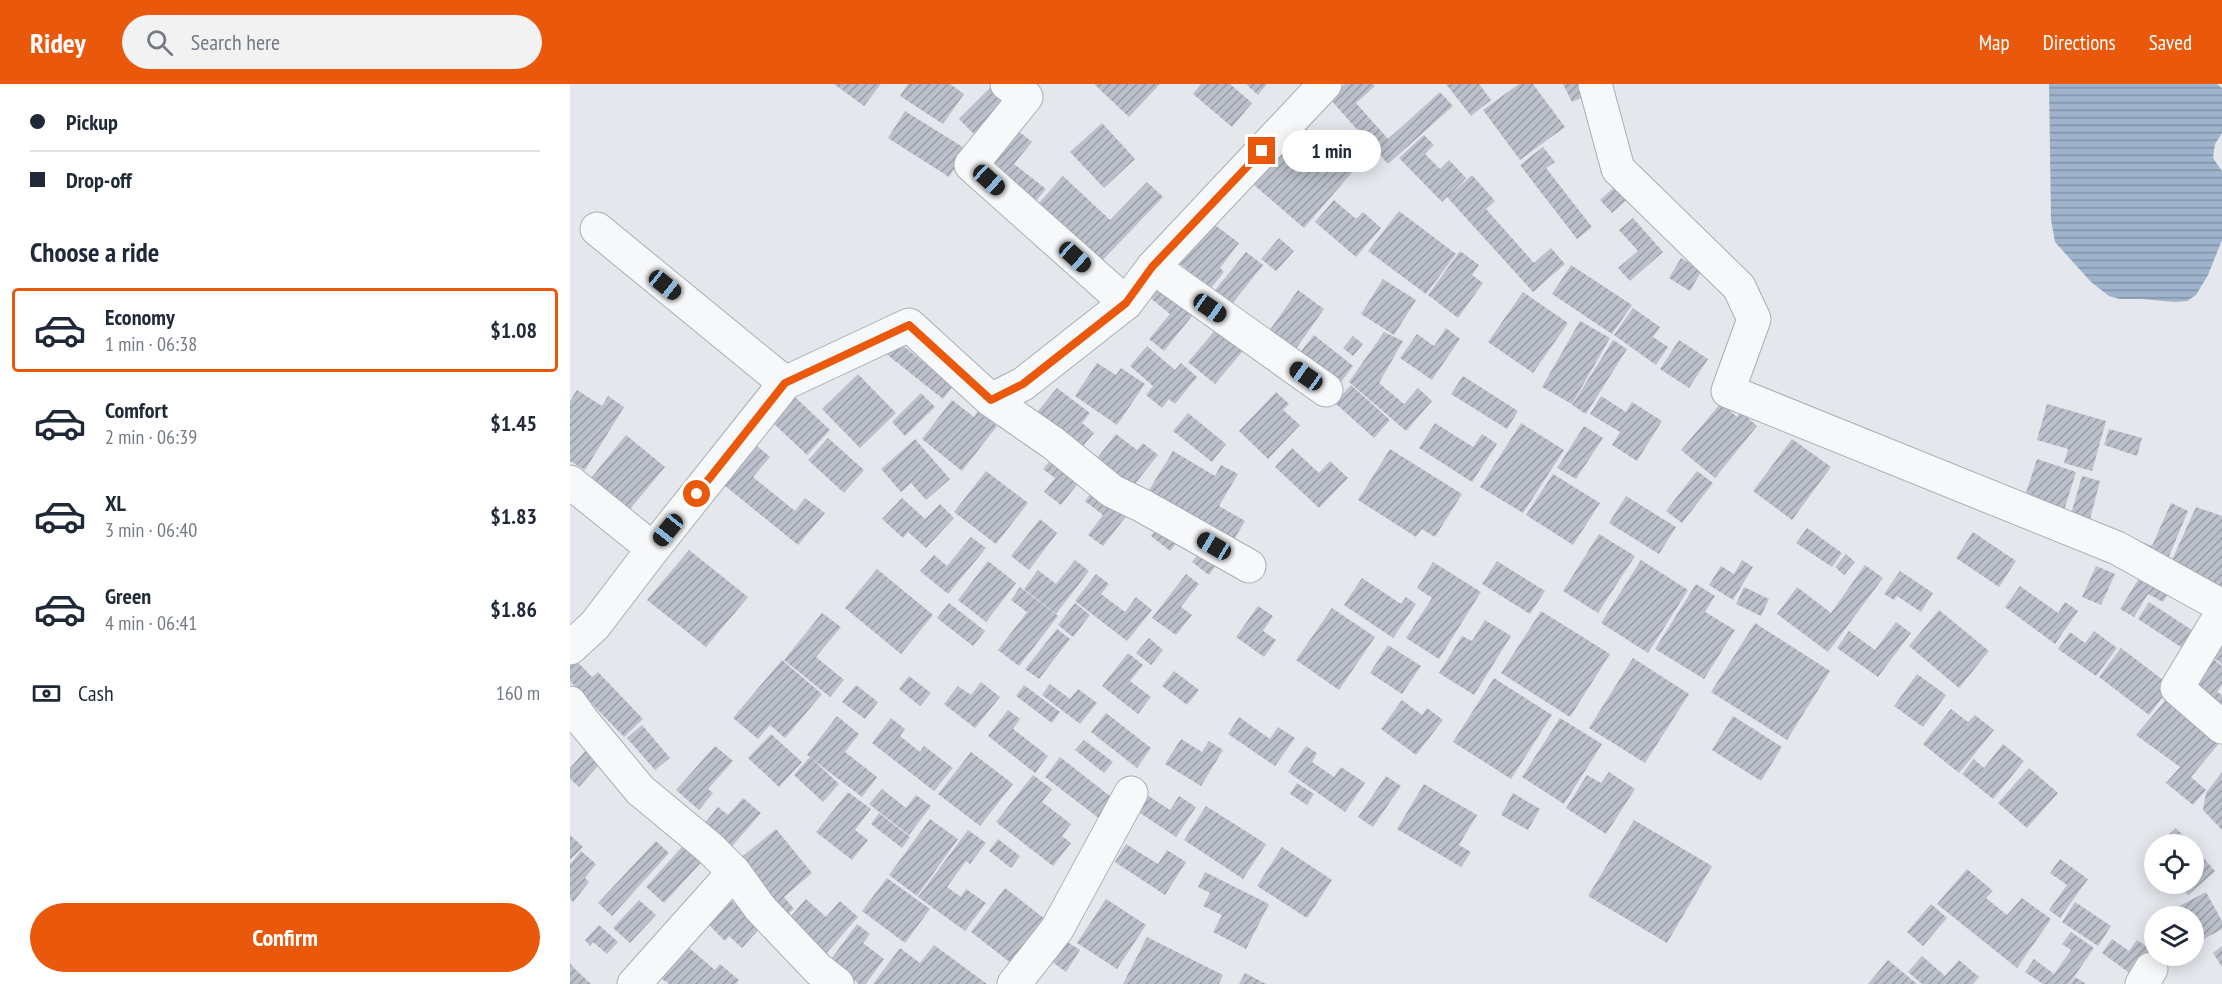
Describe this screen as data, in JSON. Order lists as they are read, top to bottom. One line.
{"page":{"header":"Ridey","search":"Search here","nav":["Map","Directions","Saved"],"banner":["Pickup","Drop-off"],"bubble":"1 min","heading":"Choose a ride","list":[{"name":"Economy","note":"1 min · 06:38","value":"$1.08"},{"name":"Comfort","note":"2 min · 06:39","value":"$1.45"},{"name":"XL","note":"3 min · 06:40","value":"$1.83"},{"name":"Green","note":"4 min · 06:41","value":"$1.86"}],"pay":["Cash","160 m"],"buttons":"Confirm"}}
